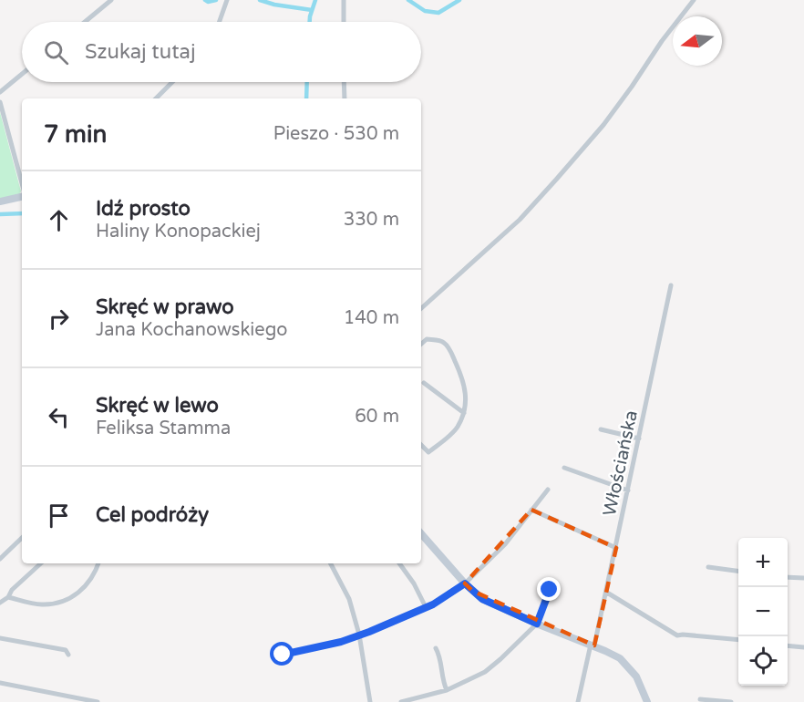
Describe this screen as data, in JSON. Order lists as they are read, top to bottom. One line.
{"streets":{"street":["Włościańska"]},"north":"left","page":{"search":"Szukaj tutaj","heading":["7 min","Pieszo · 530 m"],"list":[["Idź prosto","Haliny Konopackiej","330 m"],["Skręć w prawo","Jana Kochanowskiego","140 m"],["Skręć w lewo","Feliksa Stamma","60 m"],"Cel podróży"],"map_buttons":["+","−"]}}
